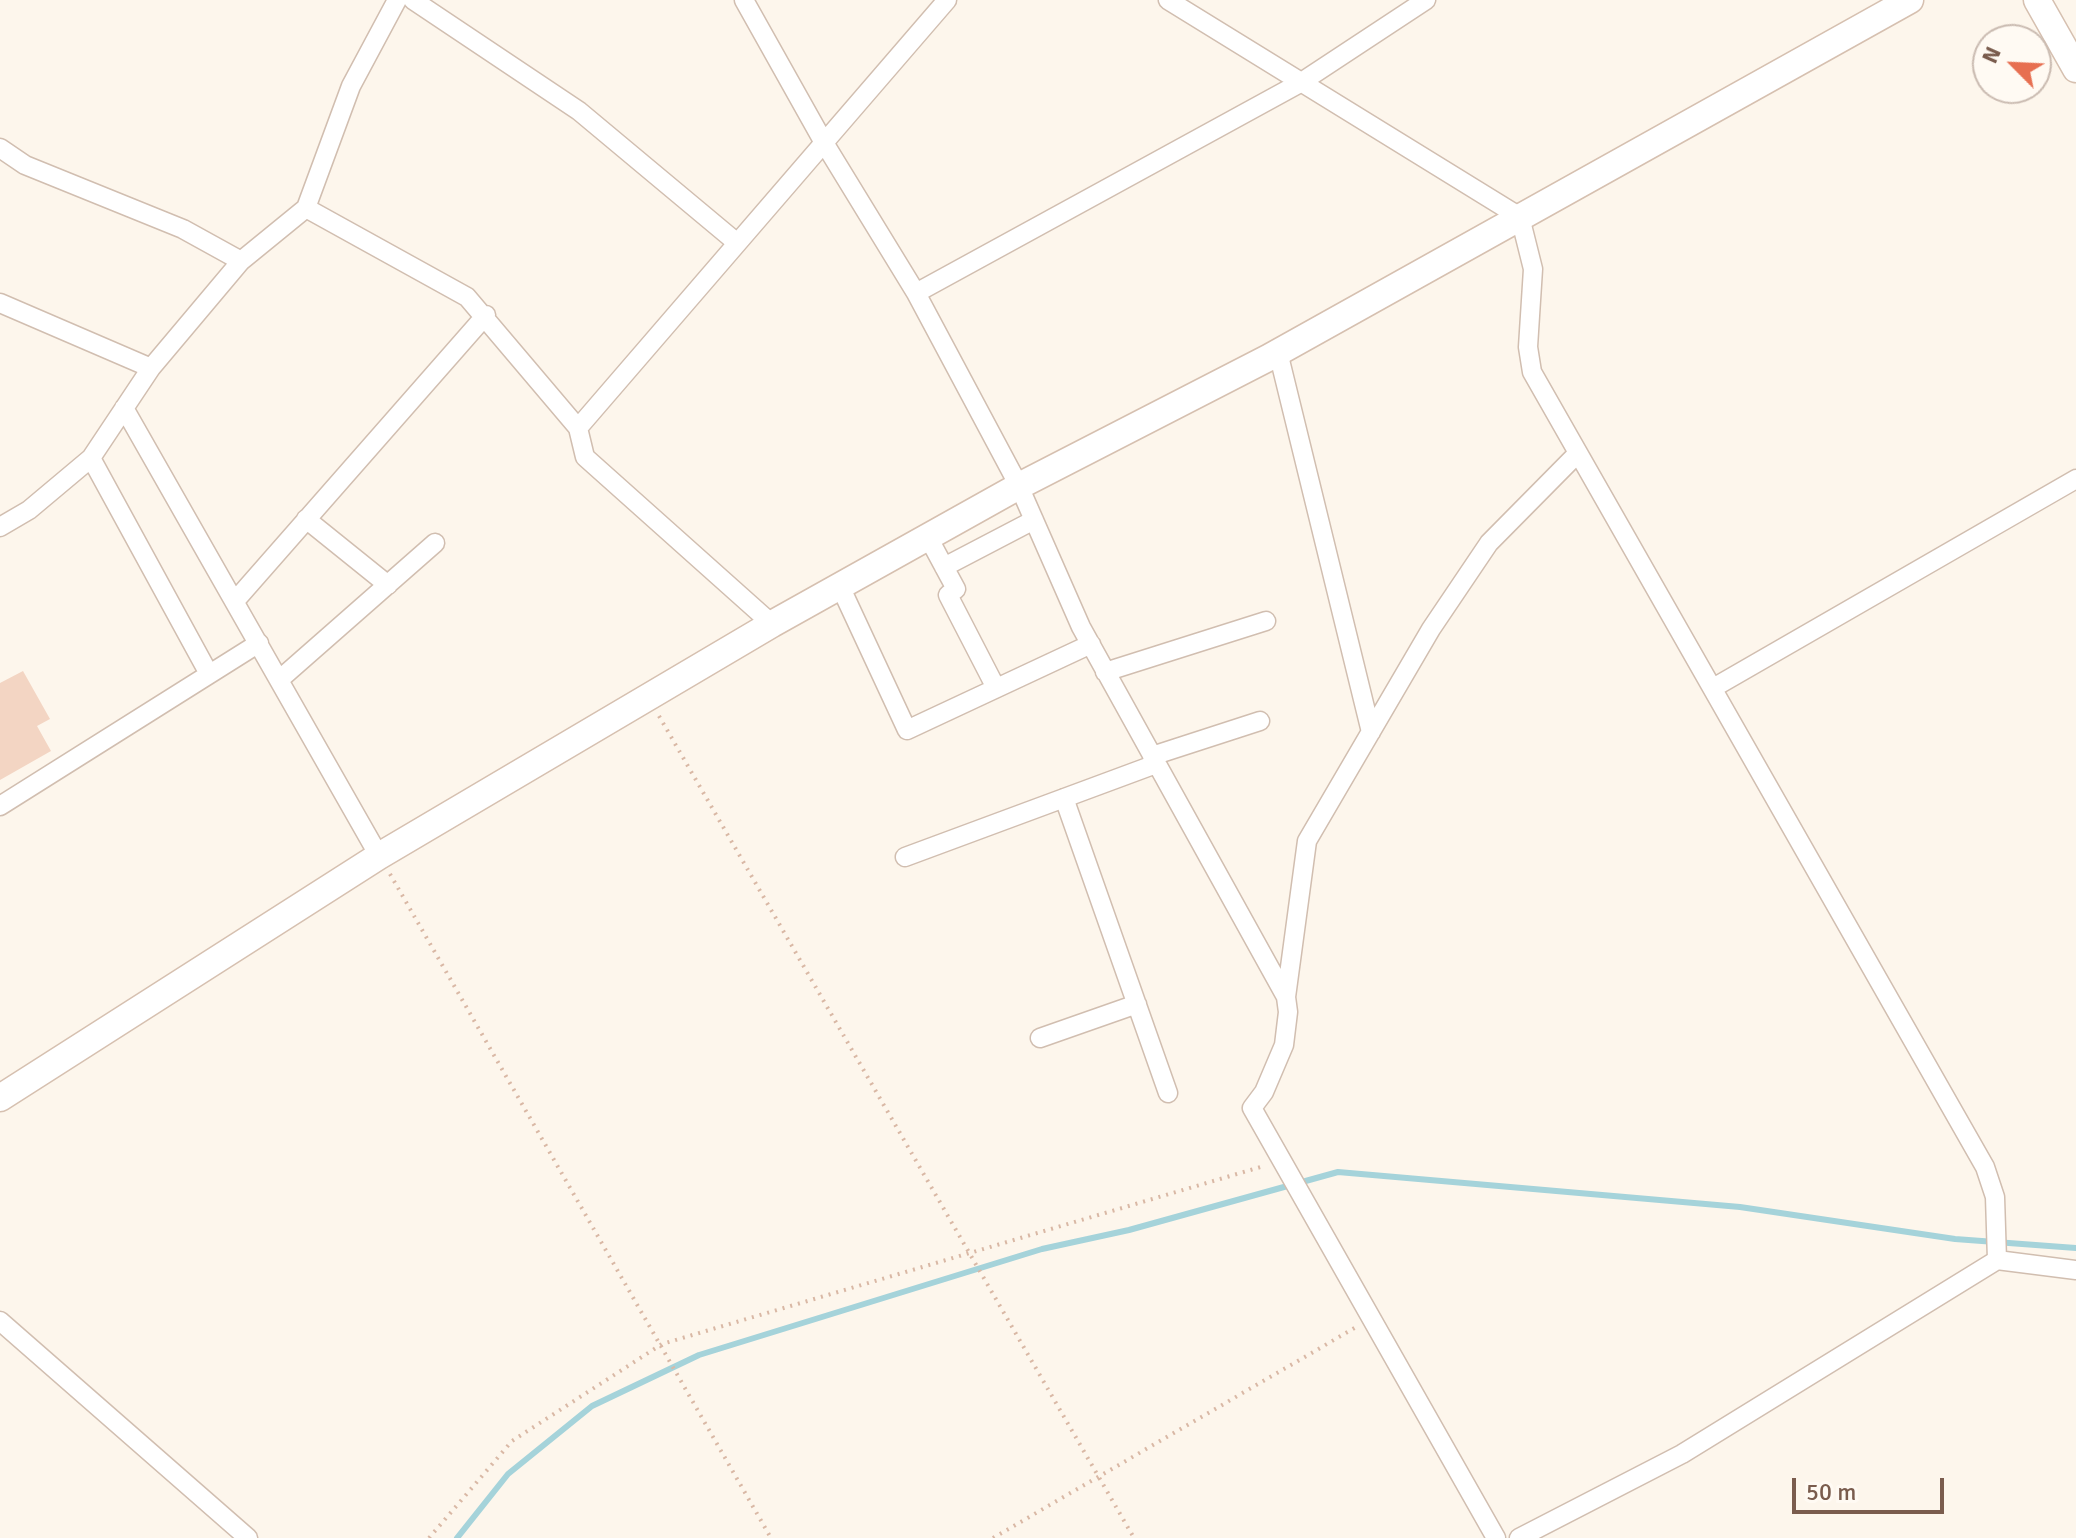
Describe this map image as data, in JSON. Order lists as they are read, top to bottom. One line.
{"scale_bar":"50 m","north":"top left"}
